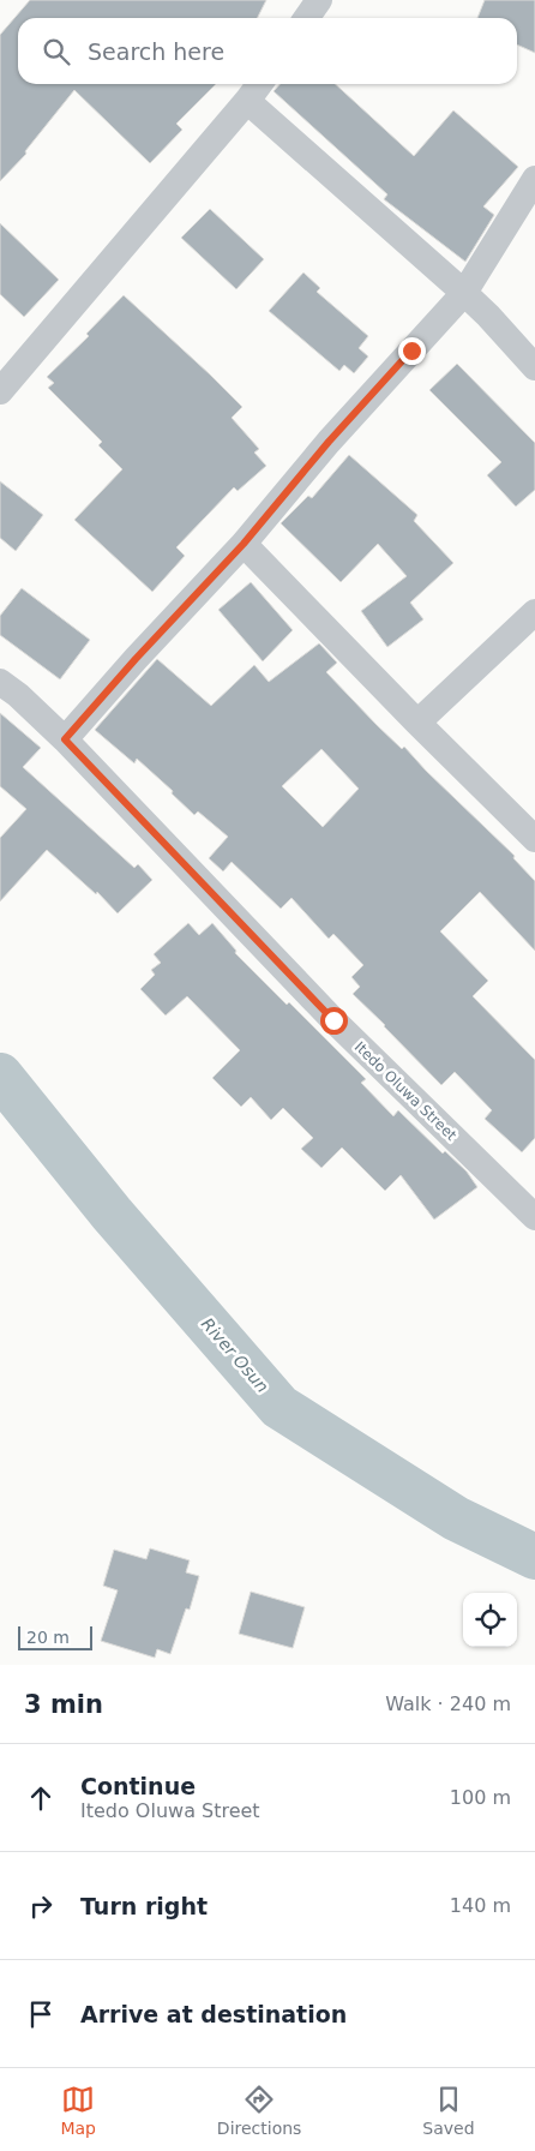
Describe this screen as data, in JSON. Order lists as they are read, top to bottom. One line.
{"streets":{"street":["Itedo Oluwa Street"]},"water":["River Osun"],"scale_bar":"20 m","page":{"search":"Search here","scale":"20 m","heading":["3 min","Walk · 240 m"],"list":[["Continue","Itedo Oluwa Street","100 m"],["Turn right","140 m"],"Arrive at destination"],"nav":["Map","Directions","Saved"]}}
